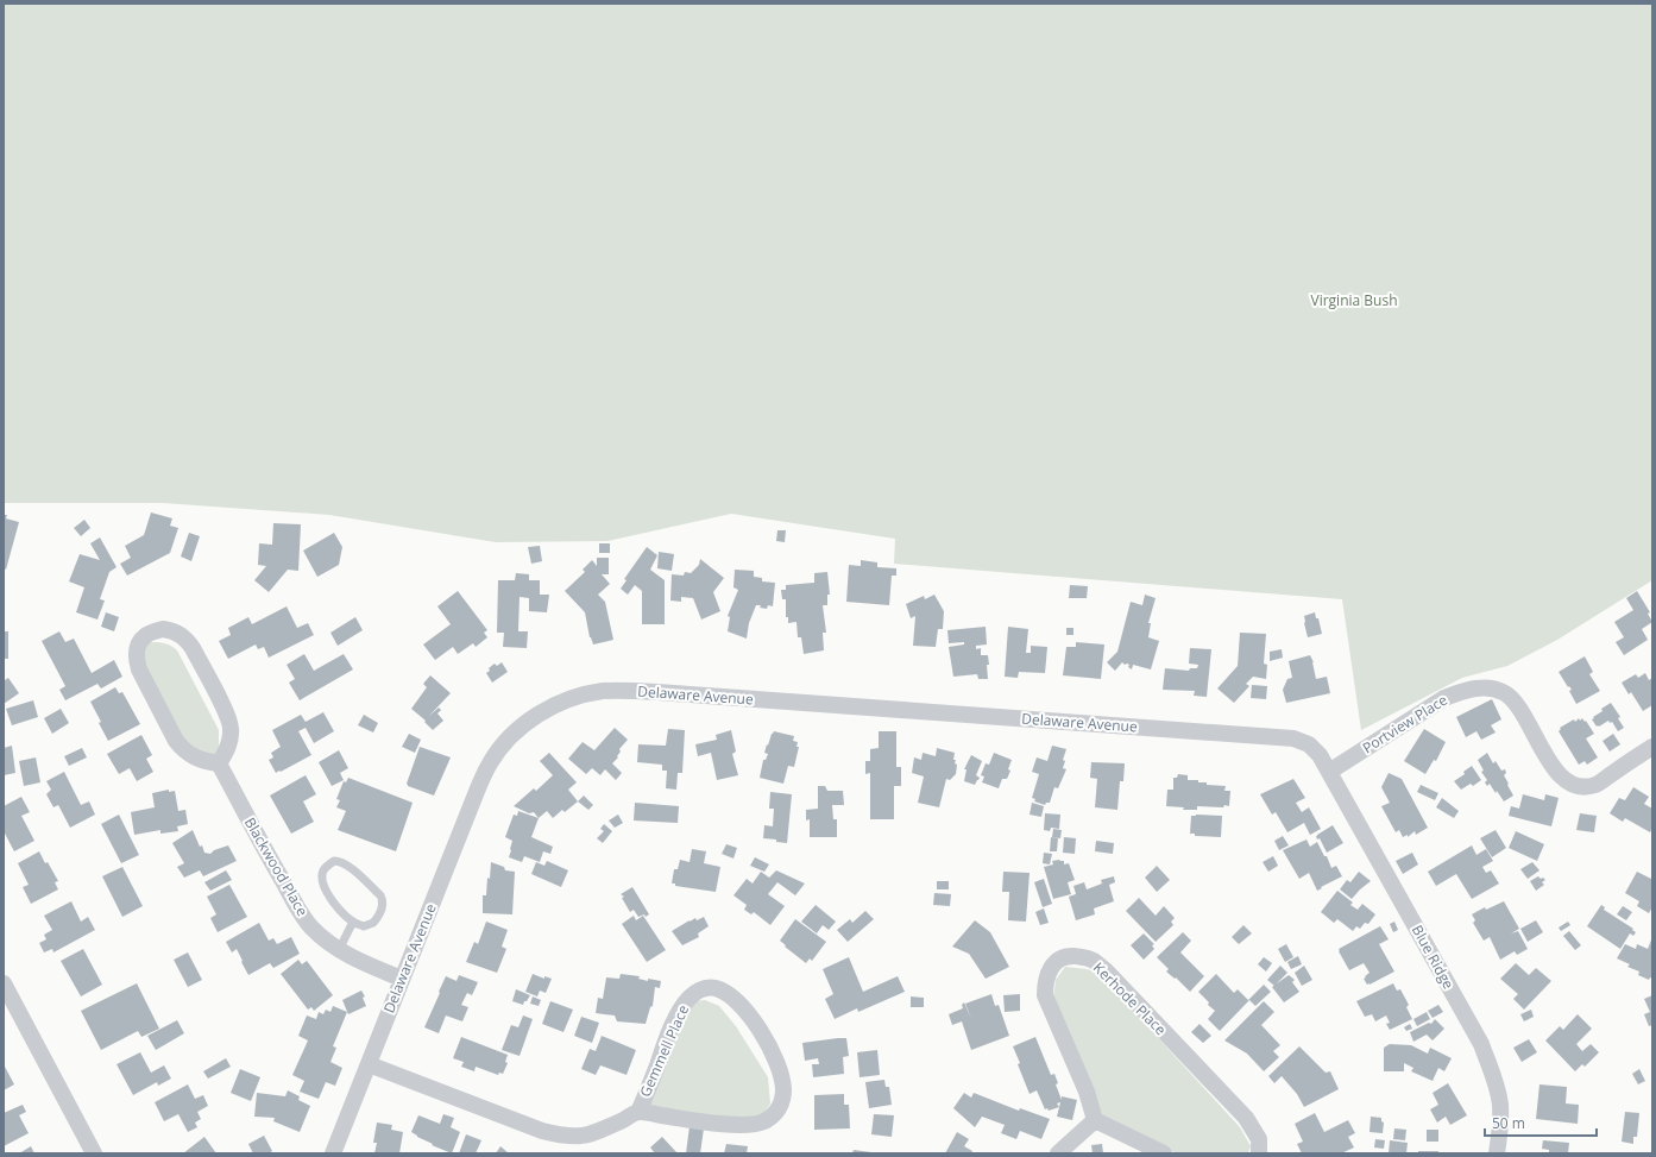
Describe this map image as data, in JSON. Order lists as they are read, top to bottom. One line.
{"streets":{"street":["Delaware Avenue","Portview Place","Blackwood Place","Blue Ridge","Kerhode Place","Gemmell Place"]},"crossings":[["Delaware Avenue","Portview Place"],["Delaware Avenue","Blackwood Place"],["Delaware Avenue","Blue Ridge"],["Delaware Avenue","Gemmell Place"],["Portview Place","Blue Ridge"]],"parks":["Virginia Bush"],"scale_bar":"50 m"}
